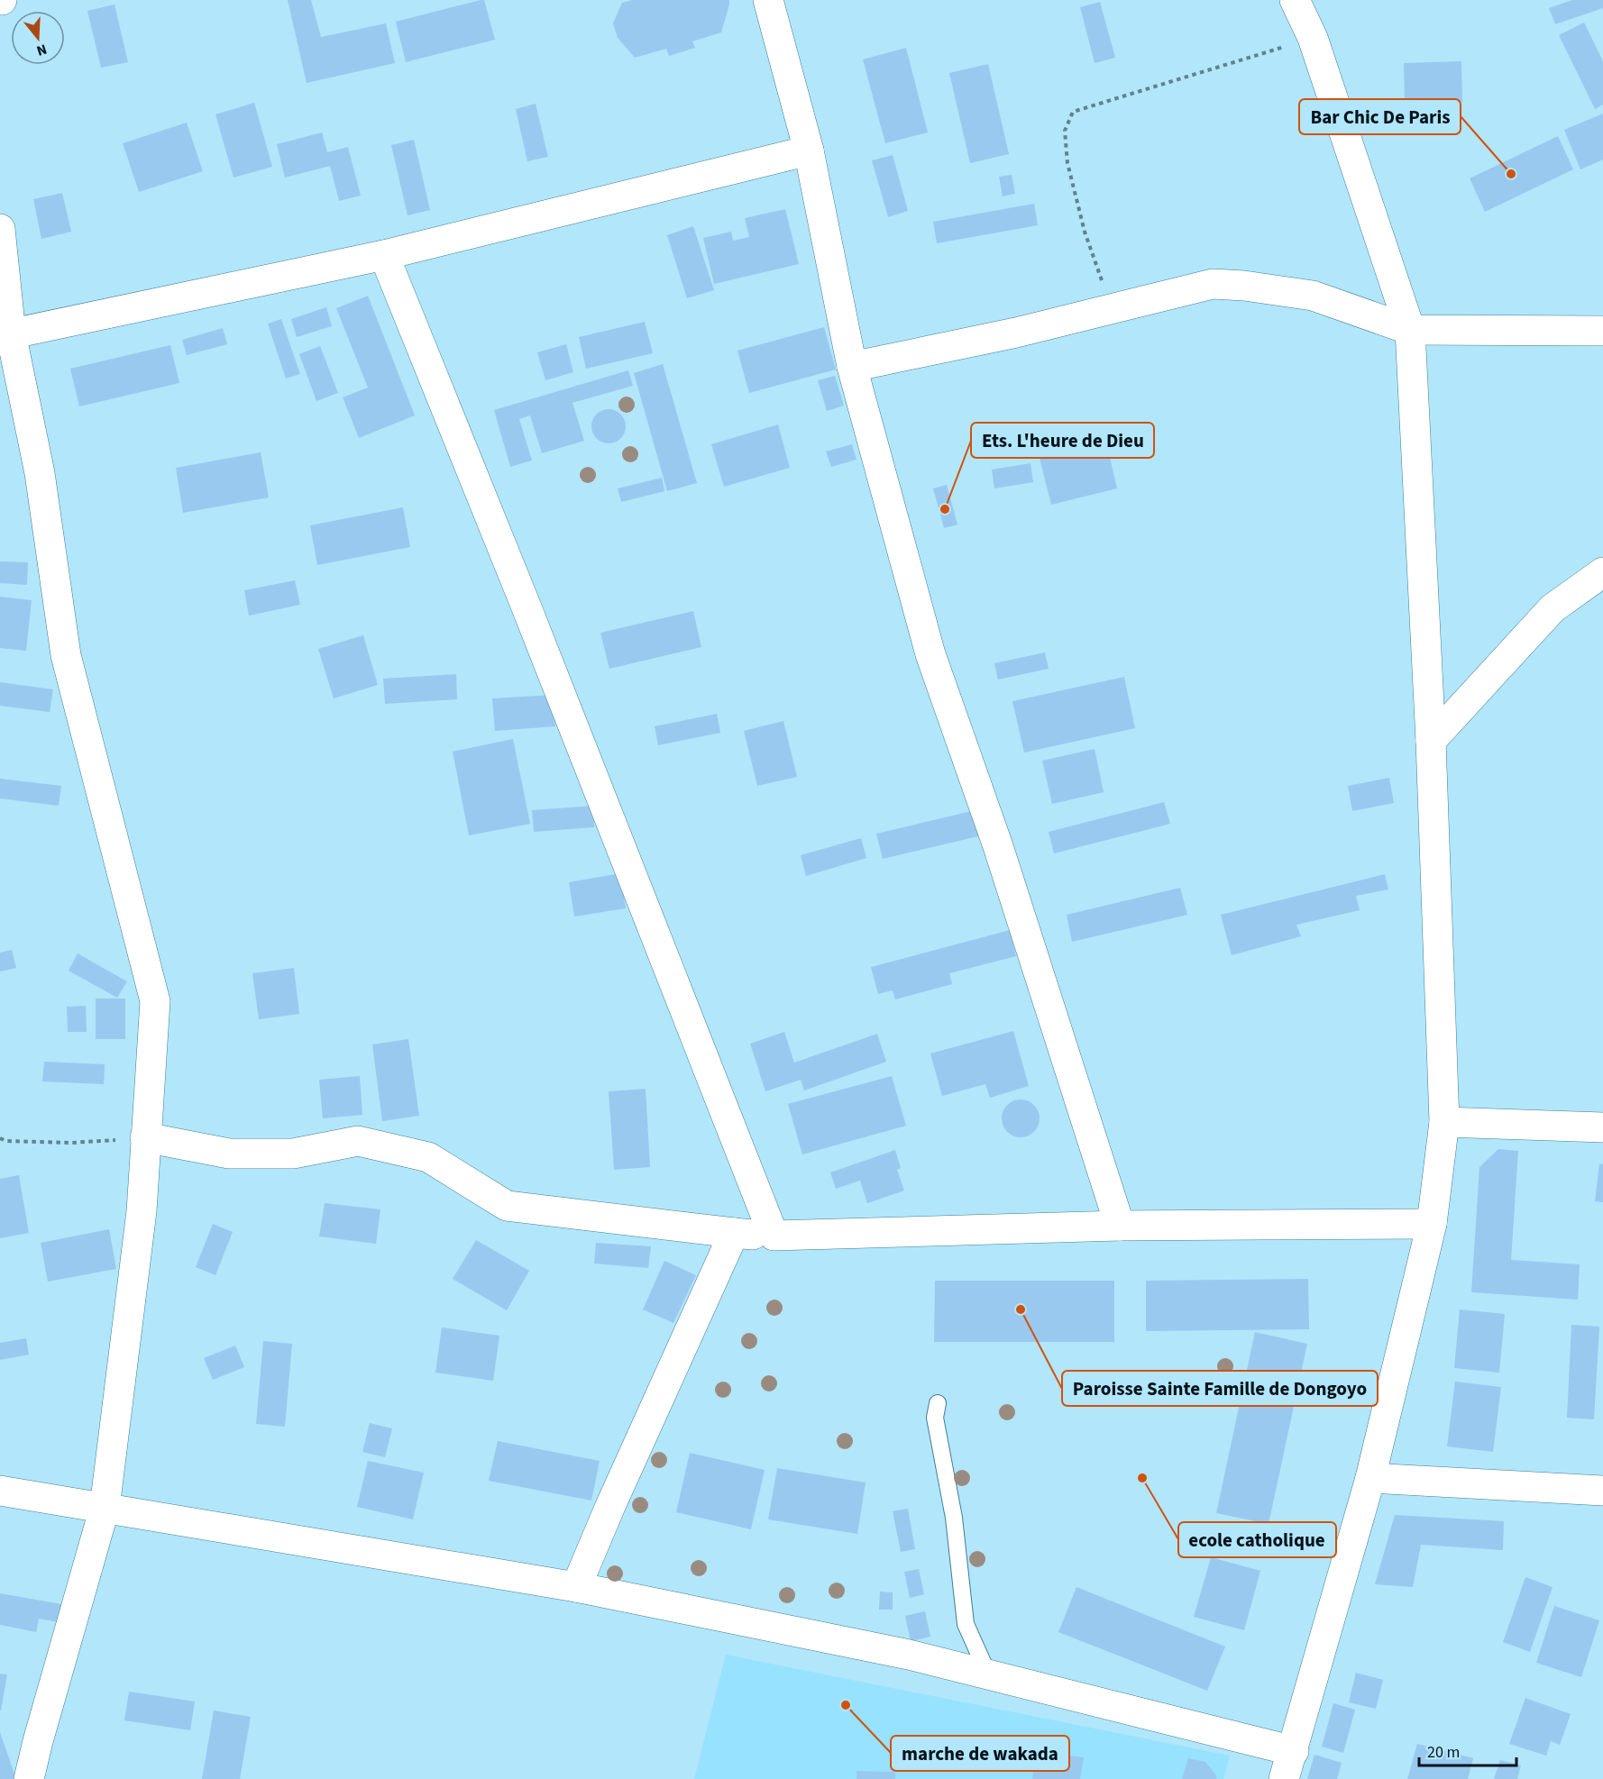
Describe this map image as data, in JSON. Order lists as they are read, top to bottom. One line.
{"places":["Bar Chic De Paris","Ets. L'heure de Dieu","Paroisse Sainte Famille de Dongoyo","ecole catholique","marche de wakada"],"scale_bar":"20 m","north":"bottom"}
